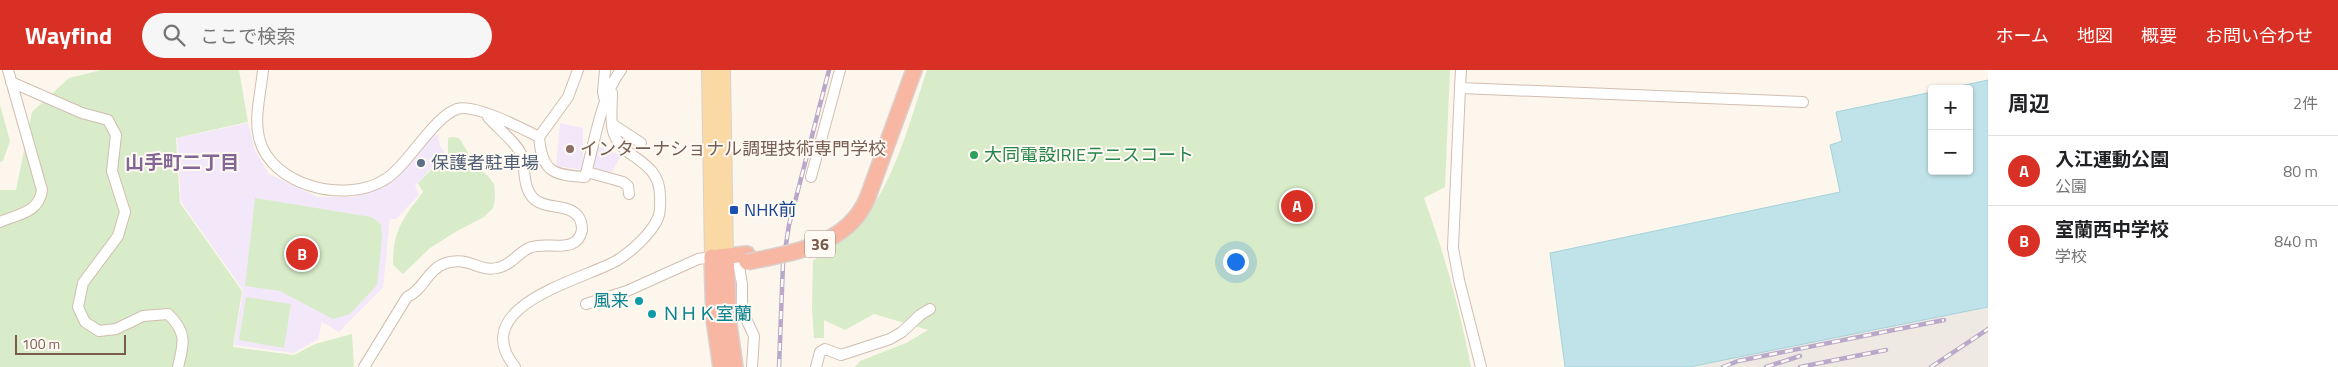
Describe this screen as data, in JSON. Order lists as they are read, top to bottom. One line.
{"streets":{"highway":["36"]},"districts":["山手町二丁目"],"places":{"other":["インターナショナル調理技術専門学校","大同電設IRIEテニスコート","保護者駐車場","風来","ＮＨＫ室蘭"],"transit":["NHK前"]},"scale_bar":"100 m","page":{"header":"Wayfind","search":"ここで検索","nav":["ホーム","地図","概要","お問い合わせ"],"heading":["周辺","2件"],"map_buttons":["+","−"],"list":[{"mark":"A","name":"入江運動公園","note":"公園","value":"80 m"},{"mark":"B","name":"室蘭西中学校","note":"学校","value":"840 m"}],"pins":["A","B"],"scale":"100 m"}}
